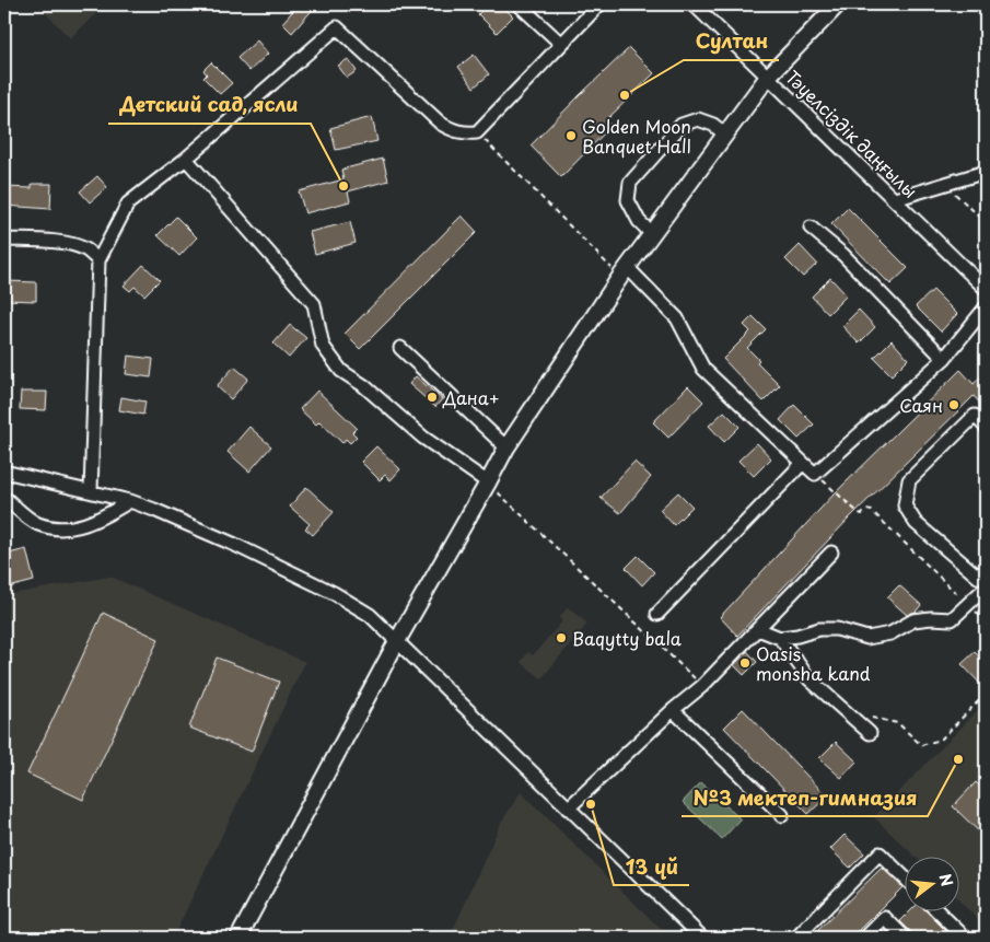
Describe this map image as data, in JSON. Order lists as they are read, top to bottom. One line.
{"streets":{"street":["Тәуелсіздік даңғылы"]},"places":["Султан","Golden Moon Banquet Hall","Детский сад, ясли","Дана+","Саян","Baqytty bala","Oasis monsha kand","№3 мектеп-гимназия","13 үй"],"north":"right"}
